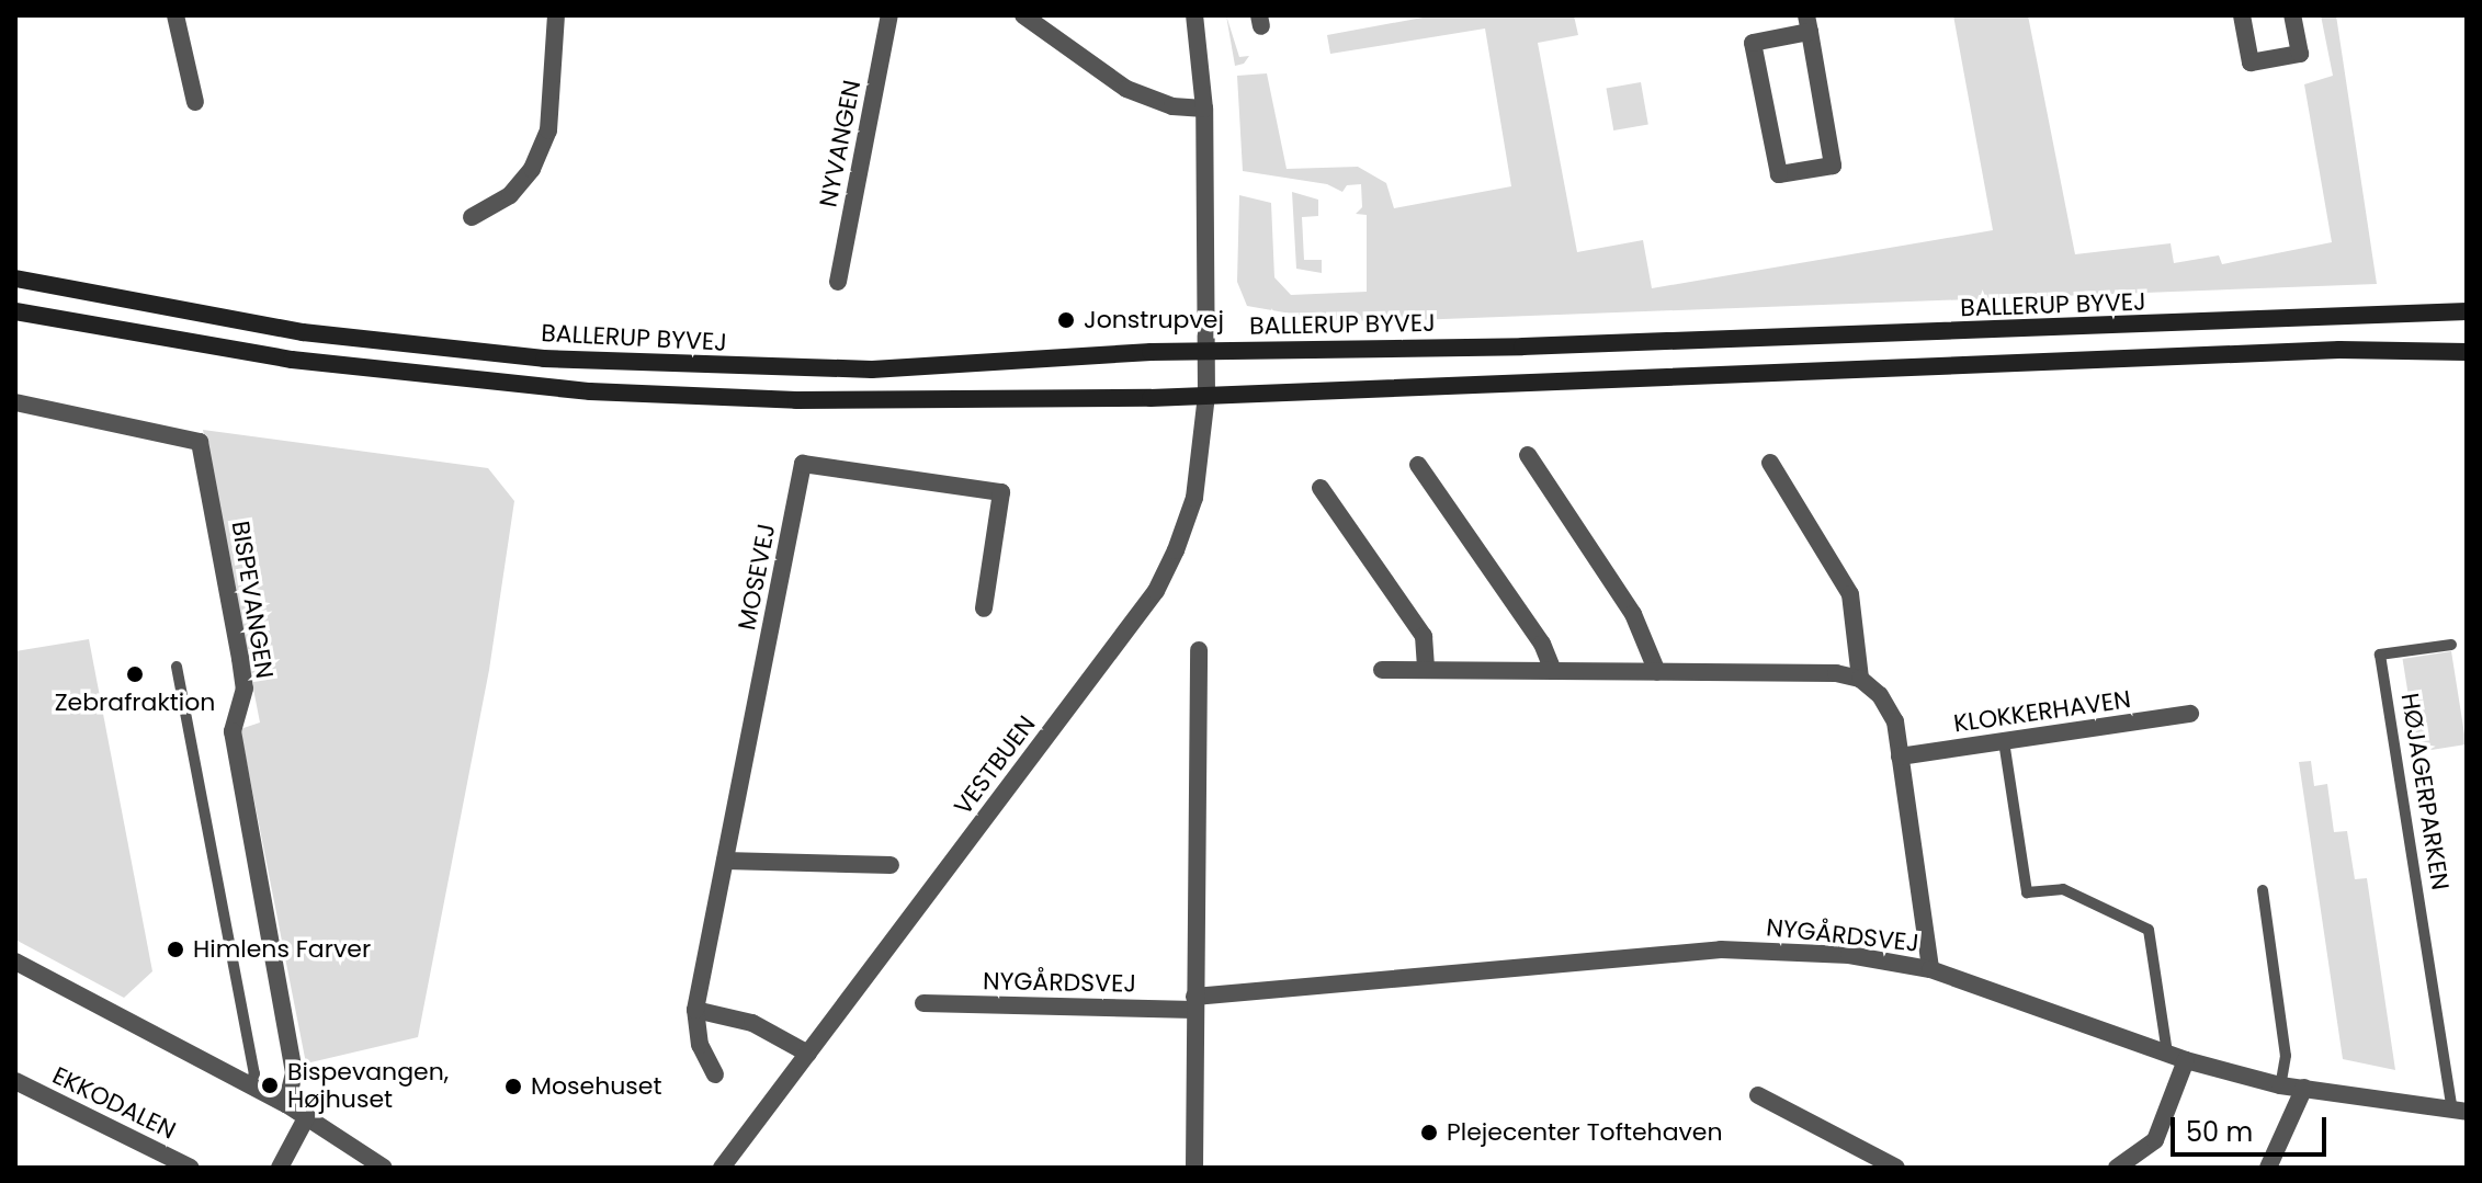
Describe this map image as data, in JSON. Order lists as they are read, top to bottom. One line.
{"streets":{"main road":["BALLERUP BYVEJ"],"street":["NYVANGEN","MOSEVEJ","BISPEVANGEN","KLOKKERHAVEN","VESTBUEN","NYGÅRDSVEJ","EKKODALEN"],"lane":["HØJAGERPARKEN"]},"crossings":[["BALLERUP BYVEJ","VESTBUEN"],["HØJAGERPARKEN","NYGÅRDSVEJ"]],"places":["Jonstrupvej","Zebrafraktion","Himlens Farver","Bispevangen, Højhuset","Mosehuset","Plejecenter Toftehaven"],"scale_bar":"50 m"}
